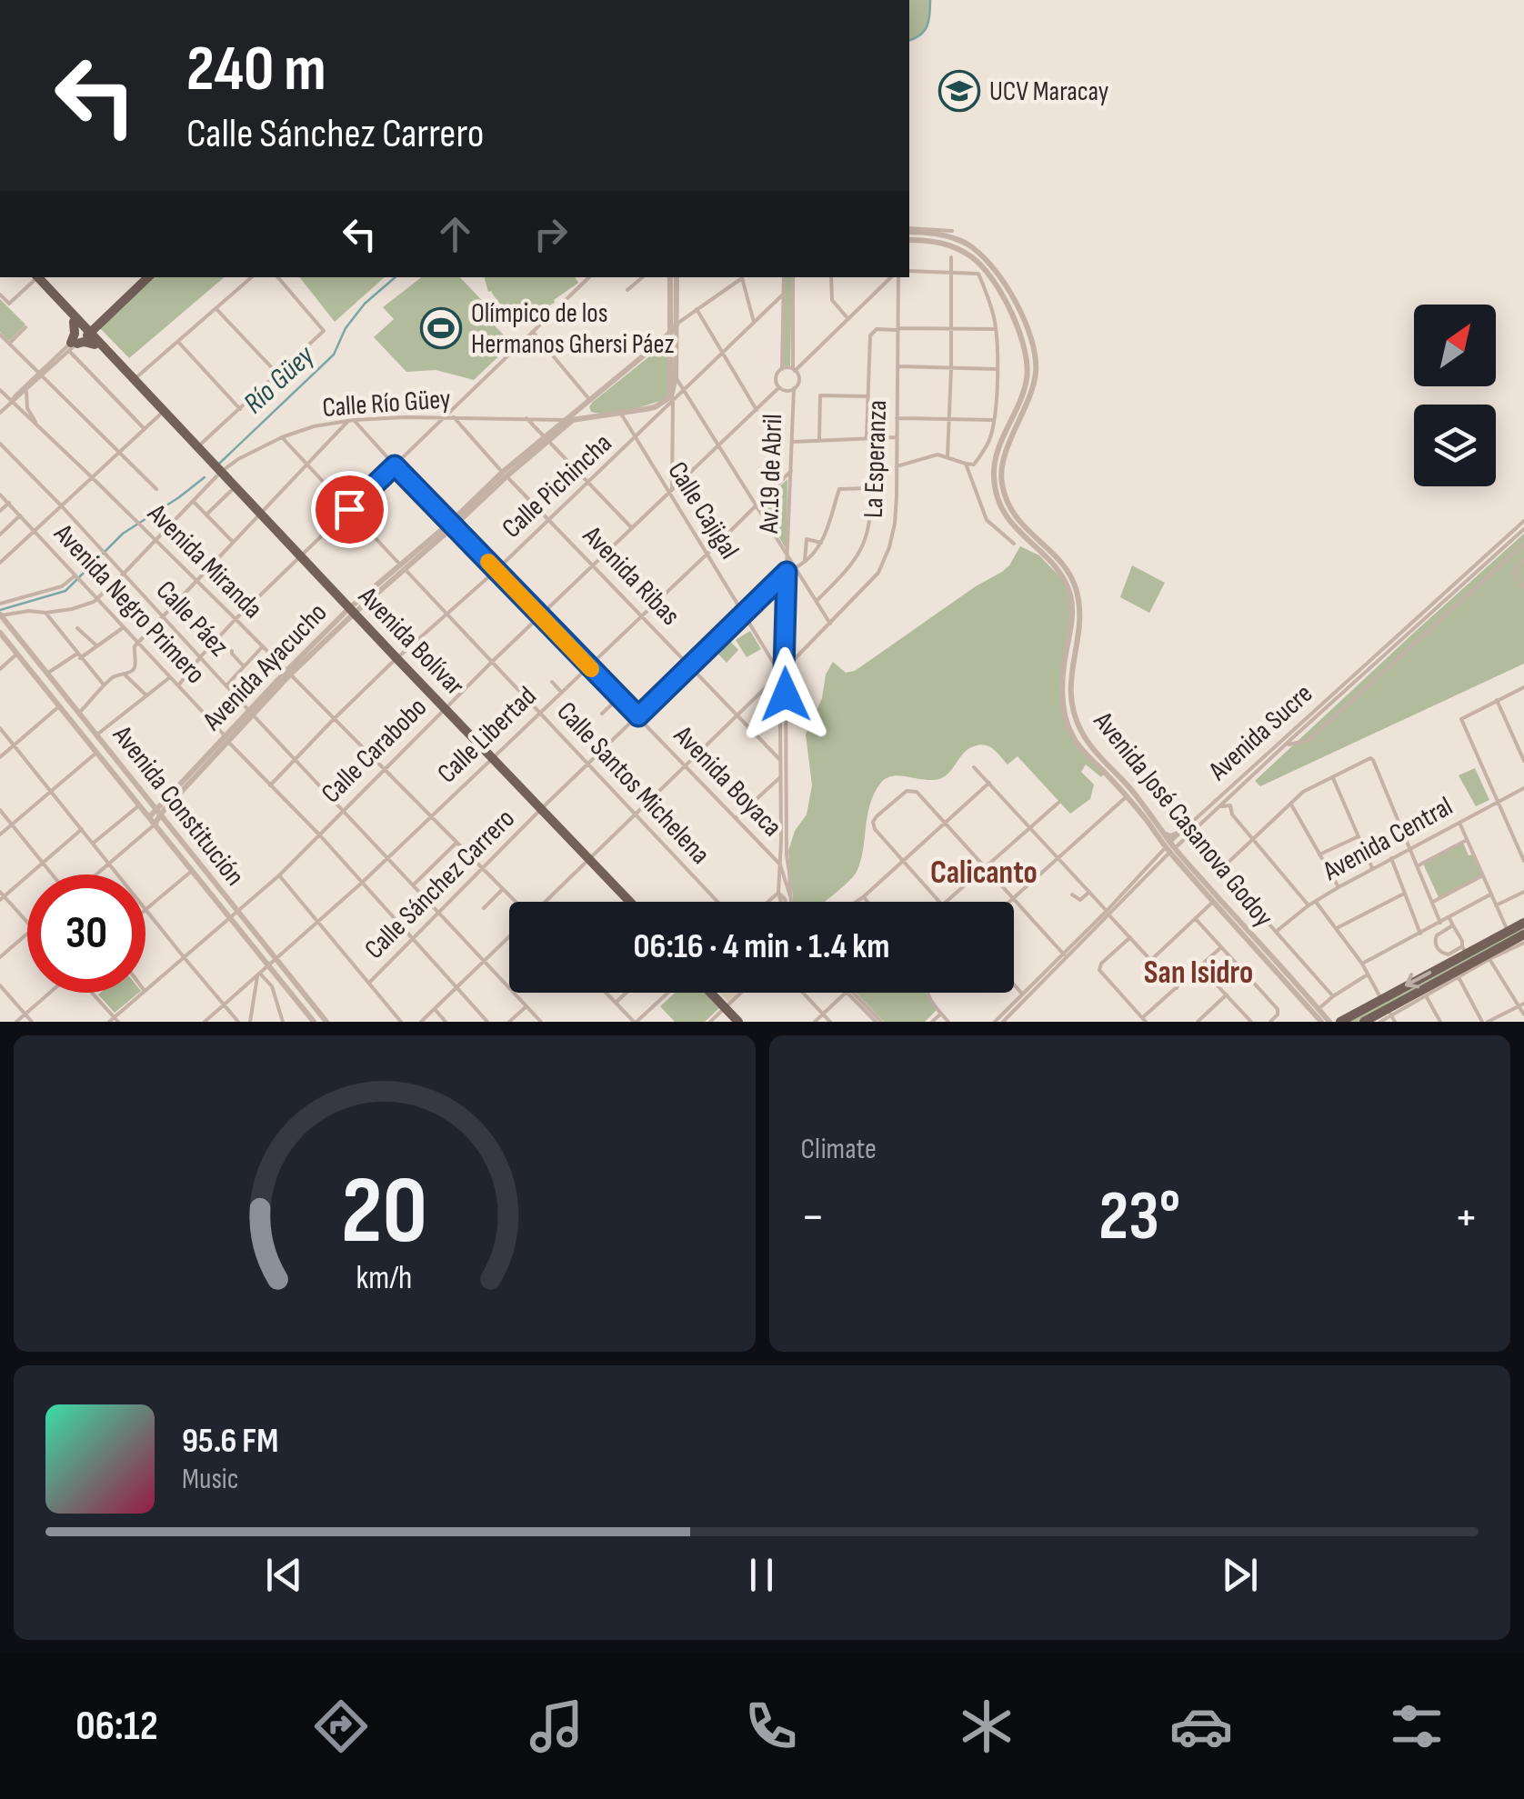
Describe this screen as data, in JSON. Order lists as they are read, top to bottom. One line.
{"streets":{"main road":["Avenida Bolívar"],"street":["Calle Río Güey","La Esperanza","Av.19 de Abril","Calle Pichincha","Calle Cajigal","Avenida Miranda","Avenida Ribas","Avenida Negro Primero","Calle Páez","Avenida Ayacucho","Avenida Sucre","Calle Libertad","Calle Carabobo","Avenida Boyaca","Calle Santos Michelena","Avenida Constitución","Avenida José Casanova Godoy","Avenida Central","Calle Sánchez Carrero"]},"crossings":[["Calle Río Güey","Avenida Miranda"],["Calle Río Güey","Avenida Ribas"],["Calle Río Güey","Avenida Negro Primero"],["Calle Río Güey","Calle Páez"],["Calle Río Güey","Avenida Bolívar"],["Calle Río Güey","Avenida Ayacucho"],["Calle Río Güey","Avenida Boyaca"],["Calle Río Güey","Calle Santos Michelena"],["Calle Río Güey","Avenida Constitución"],["La Esperanza","Av.19 de Abril"],["La Esperanza","Calle Cajigal"],["La Esperanza","Avenida Ribas"],["La Esperanza","Avenida Negro Primero"],["La Esperanza","Calle Páez"],["La Esperanza","Avenida Bolívar"],["La Esperanza","Avenida Boyaca"],["La Esperanza","Calle Santos Michelena"],["Av.19 de Abril","Calle Cajigal"],["Av.19 de Abril","Calle Libertad"],["Av.19 de Abril","Calle Carabobo"],["Av.19 de Abril","Calle Sánchez Carrero"],["Calle Pichincha","Calle Cajigal"],["Calle Pichincha","Avenida Miranda"],["Calle Pichincha","Avenida Ribas"],["Calle Pichincha","Avenida Negro Primero"],["Calle Pichincha","Calle Páez"],["Calle Pichincha","Avenida Bolívar"],["Calle Pichincha","Avenida Boyaca"],["Calle Pichincha","Calle Santos Michelena"],["Calle Cajigal","Calle Libertad"],["Calle Cajigal","Calle Carabobo"],["Calle Cajigal","Calle Sánchez Carrero"],["Avenida Miranda","Avenida Ayacucho"],["Avenida Miranda","Calle Libertad"],["Avenida Miranda","Calle Carabobo"],["Avenida Miranda","Calle Sánchez Carrero"],["Avenida Ribas","Avenida Ayacucho"],["Avenida Ribas","Calle Libertad"],["Avenida Ribas","Calle Carabobo"],["Avenida Ribas","Calle Sánchez Carrero"],["Avenida Negro Primero","Avenida Ayacucho"],["Avenida Negro Primero","Calle Libertad"],["Avenida Negro Primero","Calle Carabobo"],["Avenida Negro Primero","Calle Sánchez Carrero"],["Calle Páez","Avenida Ayacucho"],["Calle Páez","Calle Libertad"],["Calle Páez","Calle Carabobo"],["Calle Páez","Calle Sánchez Carrero"],["Avenida Bolívar","Avenida Ayacucho"],["Avenida Bolívar","Calle Libertad"],["Avenida Bolívar","Calle Carabobo"],["Avenida Bolívar","Calle Sánchez Carrero"],["Avenida Ayacucho","Avenida Boyaca"],["Avenida Ayacucho","Calle Santos Michelena"],["Avenida Ayacucho","Avenida Constitución"],["Avenida Sucre","Avenida José Casanova Godoy"],["Calle Libertad","Avenida Boyaca"],["Calle Libertad","Calle Santos Michelena"],["Calle Libertad","Avenida Constitución"],["Calle Carabobo","Avenida Boyaca"],["Calle Carabobo","Calle Santos Michelena"],["Calle Carabobo","Avenida Constitución"],["Avenida Boyaca","Calle Sánchez Carrero"],["Calle Santos Michelena","Calle Sánchez Carrero"]],"districts":["Calicanto","San Isidro"],"water":["Río Güey"],"places":{"school or university":["UCV Maracay"],"sports":["Olímpico de los Hermanos Ghersi Páez"]},"north":"top right","page":{"turn":["240 m","Calle Sánchez Carrero"],"limit":"30","trip":"06:16 · 4 min · 1.4 km","tile":"Climate","heat":["−","23°","+"],"song":["95.6 FM","Music"],"tabs":"06:12","gauge":["20","km/h"]}}
